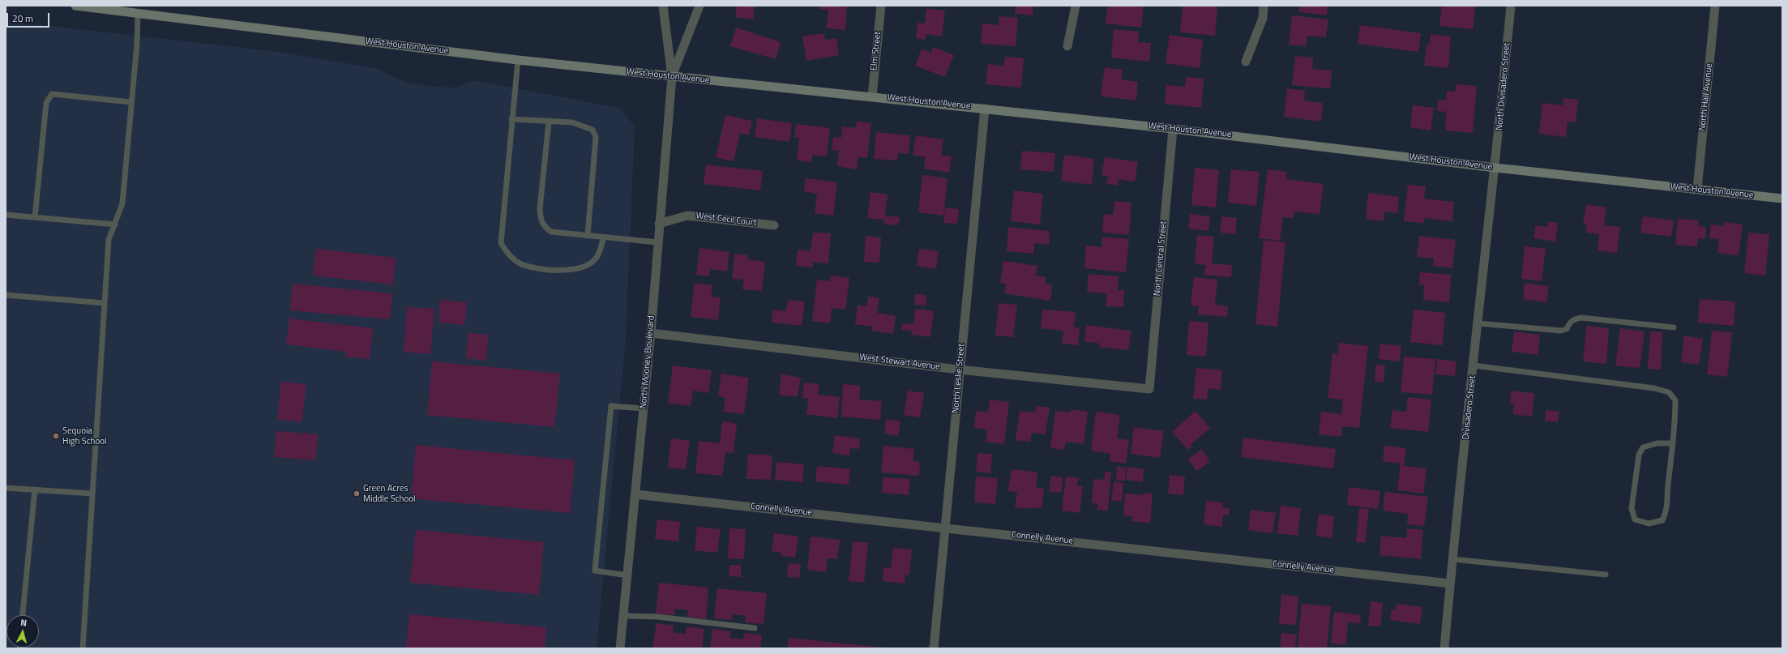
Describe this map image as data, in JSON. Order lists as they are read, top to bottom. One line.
{"streets":{"main road":["West Houston Avenue"],"street":["Elm Street","North Divisadero Street","North Hall Avenue","West Cecil Court","North Central Street","North Mooney Boulevard","West Stewart Avenue","North Leslie Street","Divisadero Street","Connelly Avenue"]},"crossings":[["West Houston Avenue","Elm Street"],["West Houston Avenue","North Divisadero Street"],["West Houston Avenue","North Hall Avenue"],["West Houston Avenue","North Central Street"],["West Houston Avenue","North Mooney Boulevard"],["West Houston Avenue","North Leslie Street"],["West Houston Avenue","Divisadero Street"],["North Divisadero Street","Divisadero Street"],["West Cecil Court","North Mooney Boulevard"],["North Central Street","West Stewart Avenue"],["North Mooney Boulevard","West Stewart Avenue"],["North Mooney Boulevard","Connelly Avenue"],["West Stewart Avenue","North Leslie Street"],["North Leslie Street","Connelly Avenue"],["Divisadero Street","Connelly Avenue"]],"places":["Sequoia High School","Green Acres Middle School"],"scale_bar":"20 m","north":"top"}
